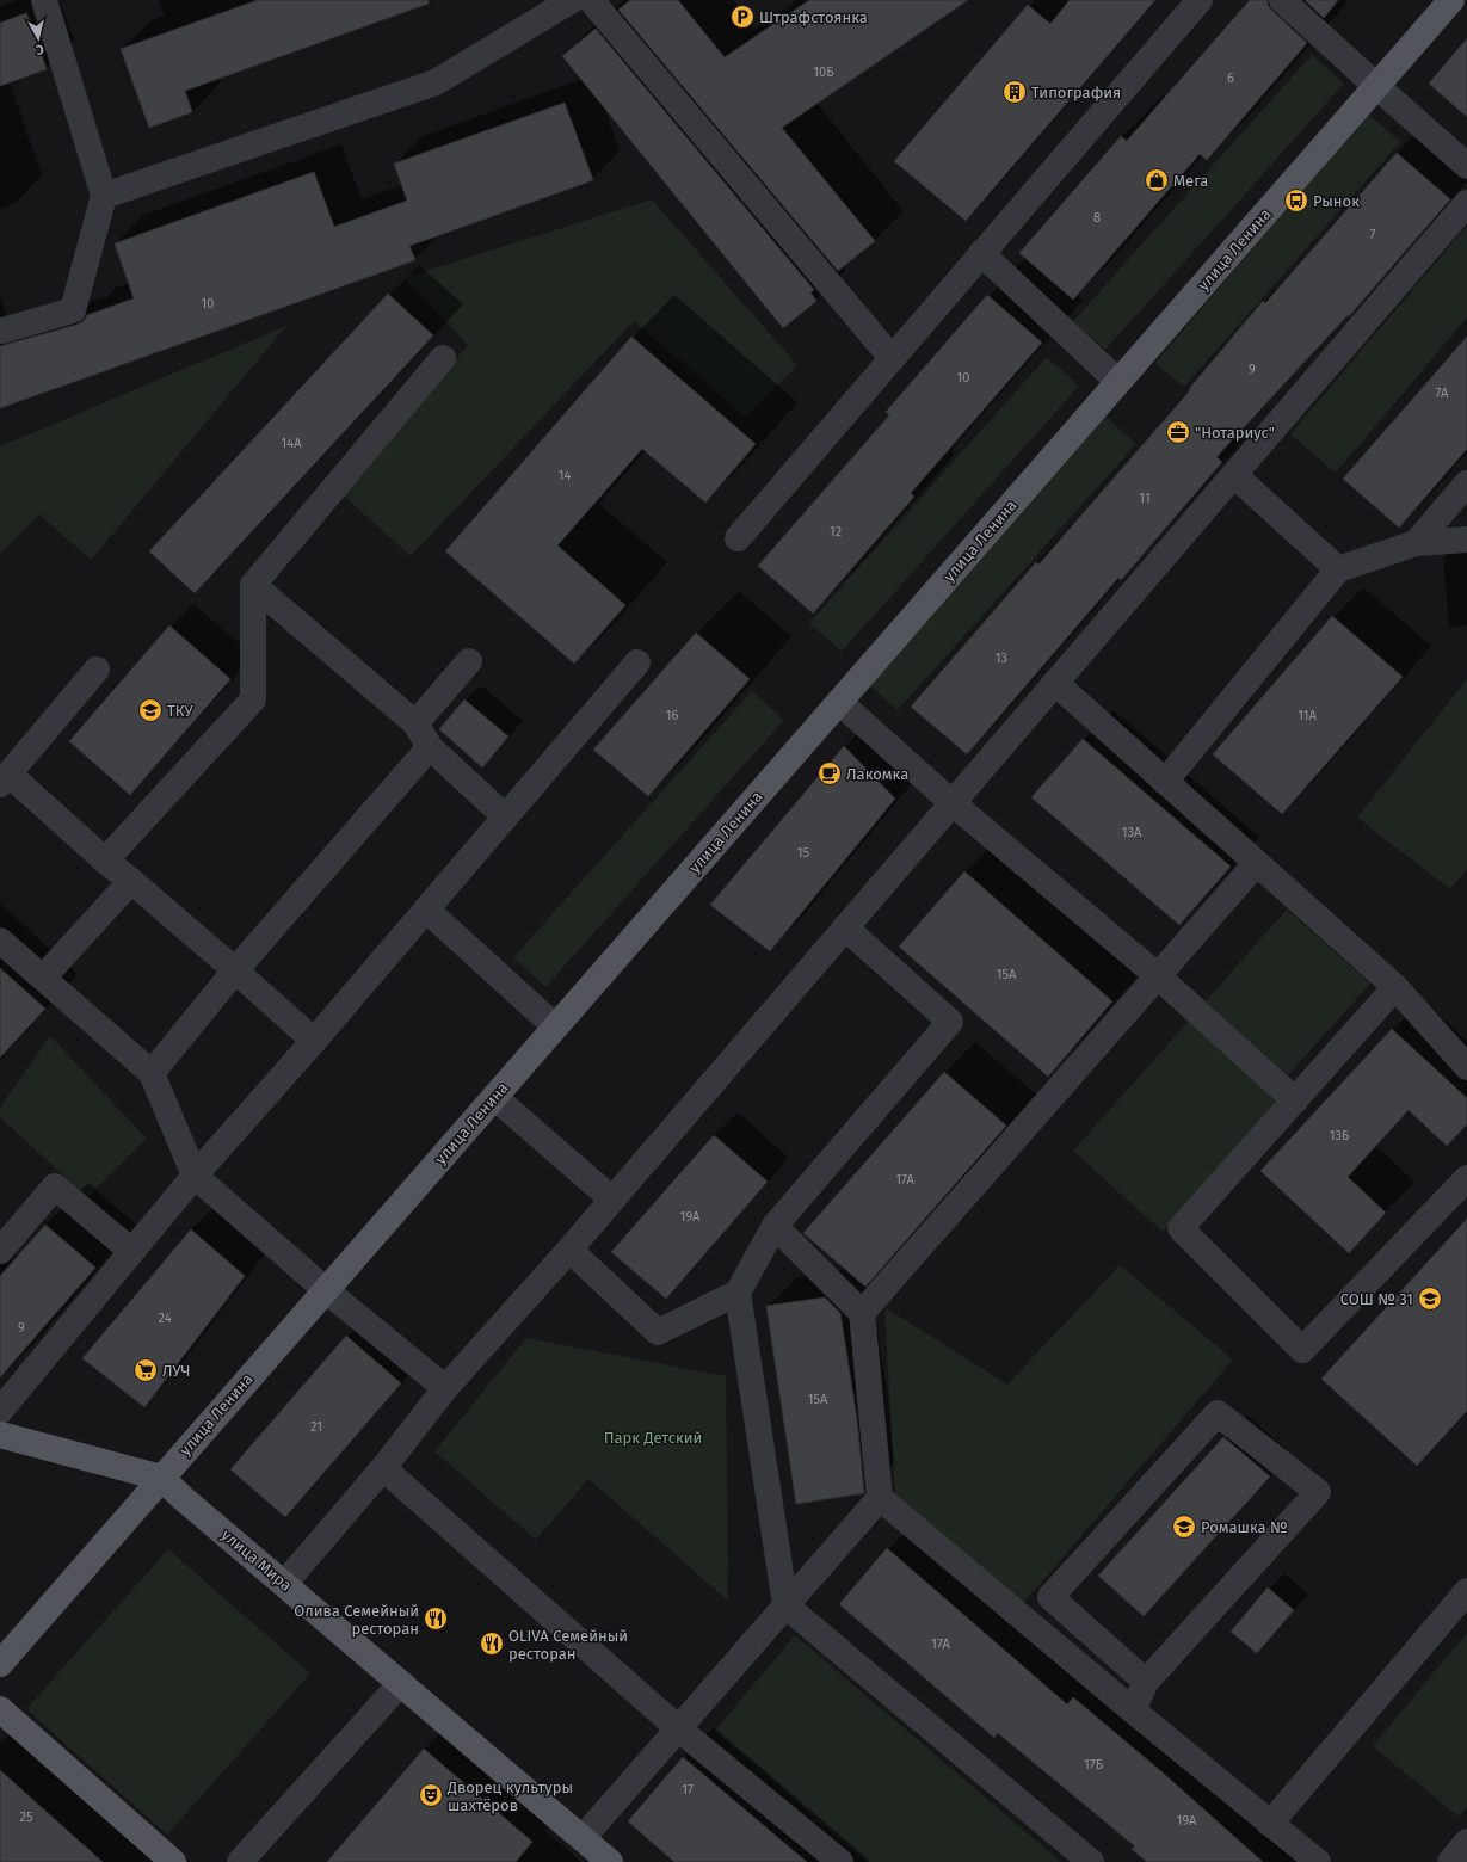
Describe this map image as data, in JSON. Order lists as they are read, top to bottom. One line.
{"streets":{"main road":["улица Ленина","улица Мира"]},"crossings":[["улица Ленина","улица Мира"]],"parks":["Парк Детский"],"places":{"parking":["Штрафстоянка"],"building":["Типография"],"shop":["Мега"],"bus stop":["Рынок"],"office":["\"Нотариус\""],"school or university":["ТКУ","СОШ № 31","Ромашка №"],"cafe":["Лакомка"],"supermarket":["ЛУЧ"],"restaurant":["Олива Семейный ресторан","OLIVA Семейный ресторан"],"theatre":["Дворец культуры шахтёров"]},"house_numbers":["10Б","6","8","7","10","9","10","7А","14А","14","11","12","13","16","11А","13А","15","15А","13Б","17А","19А","24","9","15А","21","17А","17Б","17","25","19А"],"north":"bottom"}
